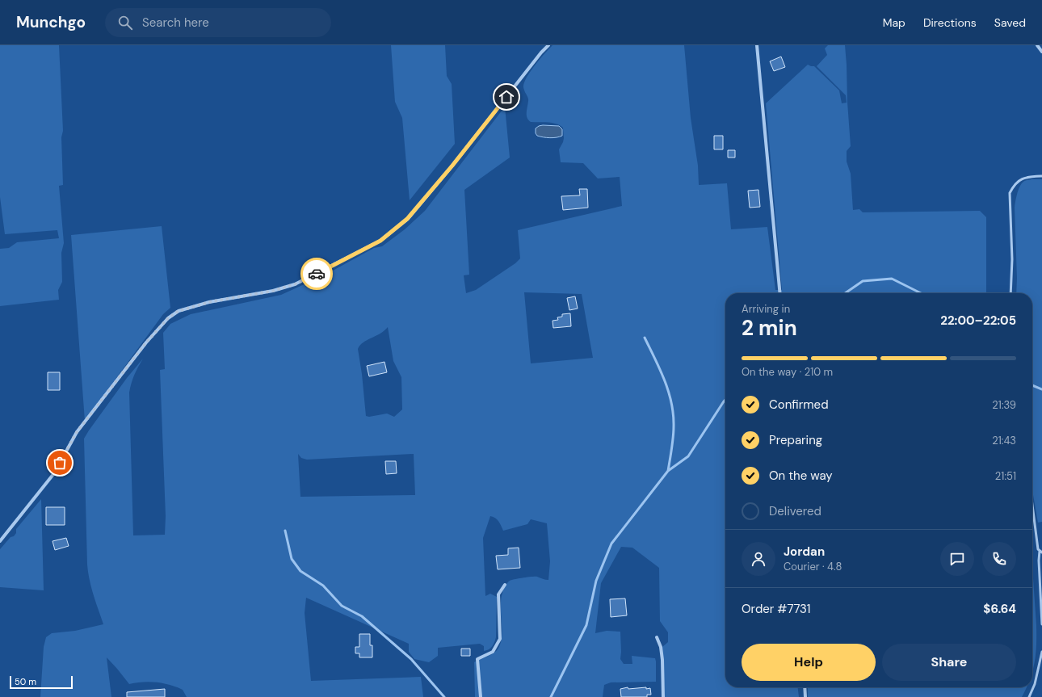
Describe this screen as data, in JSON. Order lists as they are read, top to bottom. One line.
{"scale_bar":"50 m","page":{"header":"Munchgo","search":"Search here","nav":["Map","Directions","Saved"],"heading":["2 min","Arriving in","22:00–22:05"],"panel":["Jordan","Courier · 4.8","Order #7731","$6.64"],"bar":"On the way · 210 m","list":[["Confirmed","21:39"],["Preparing","21:43"],["On the way","21:51"],"Delivered"],"buttons":["Help","Share"],"scale":"50 m"}}
